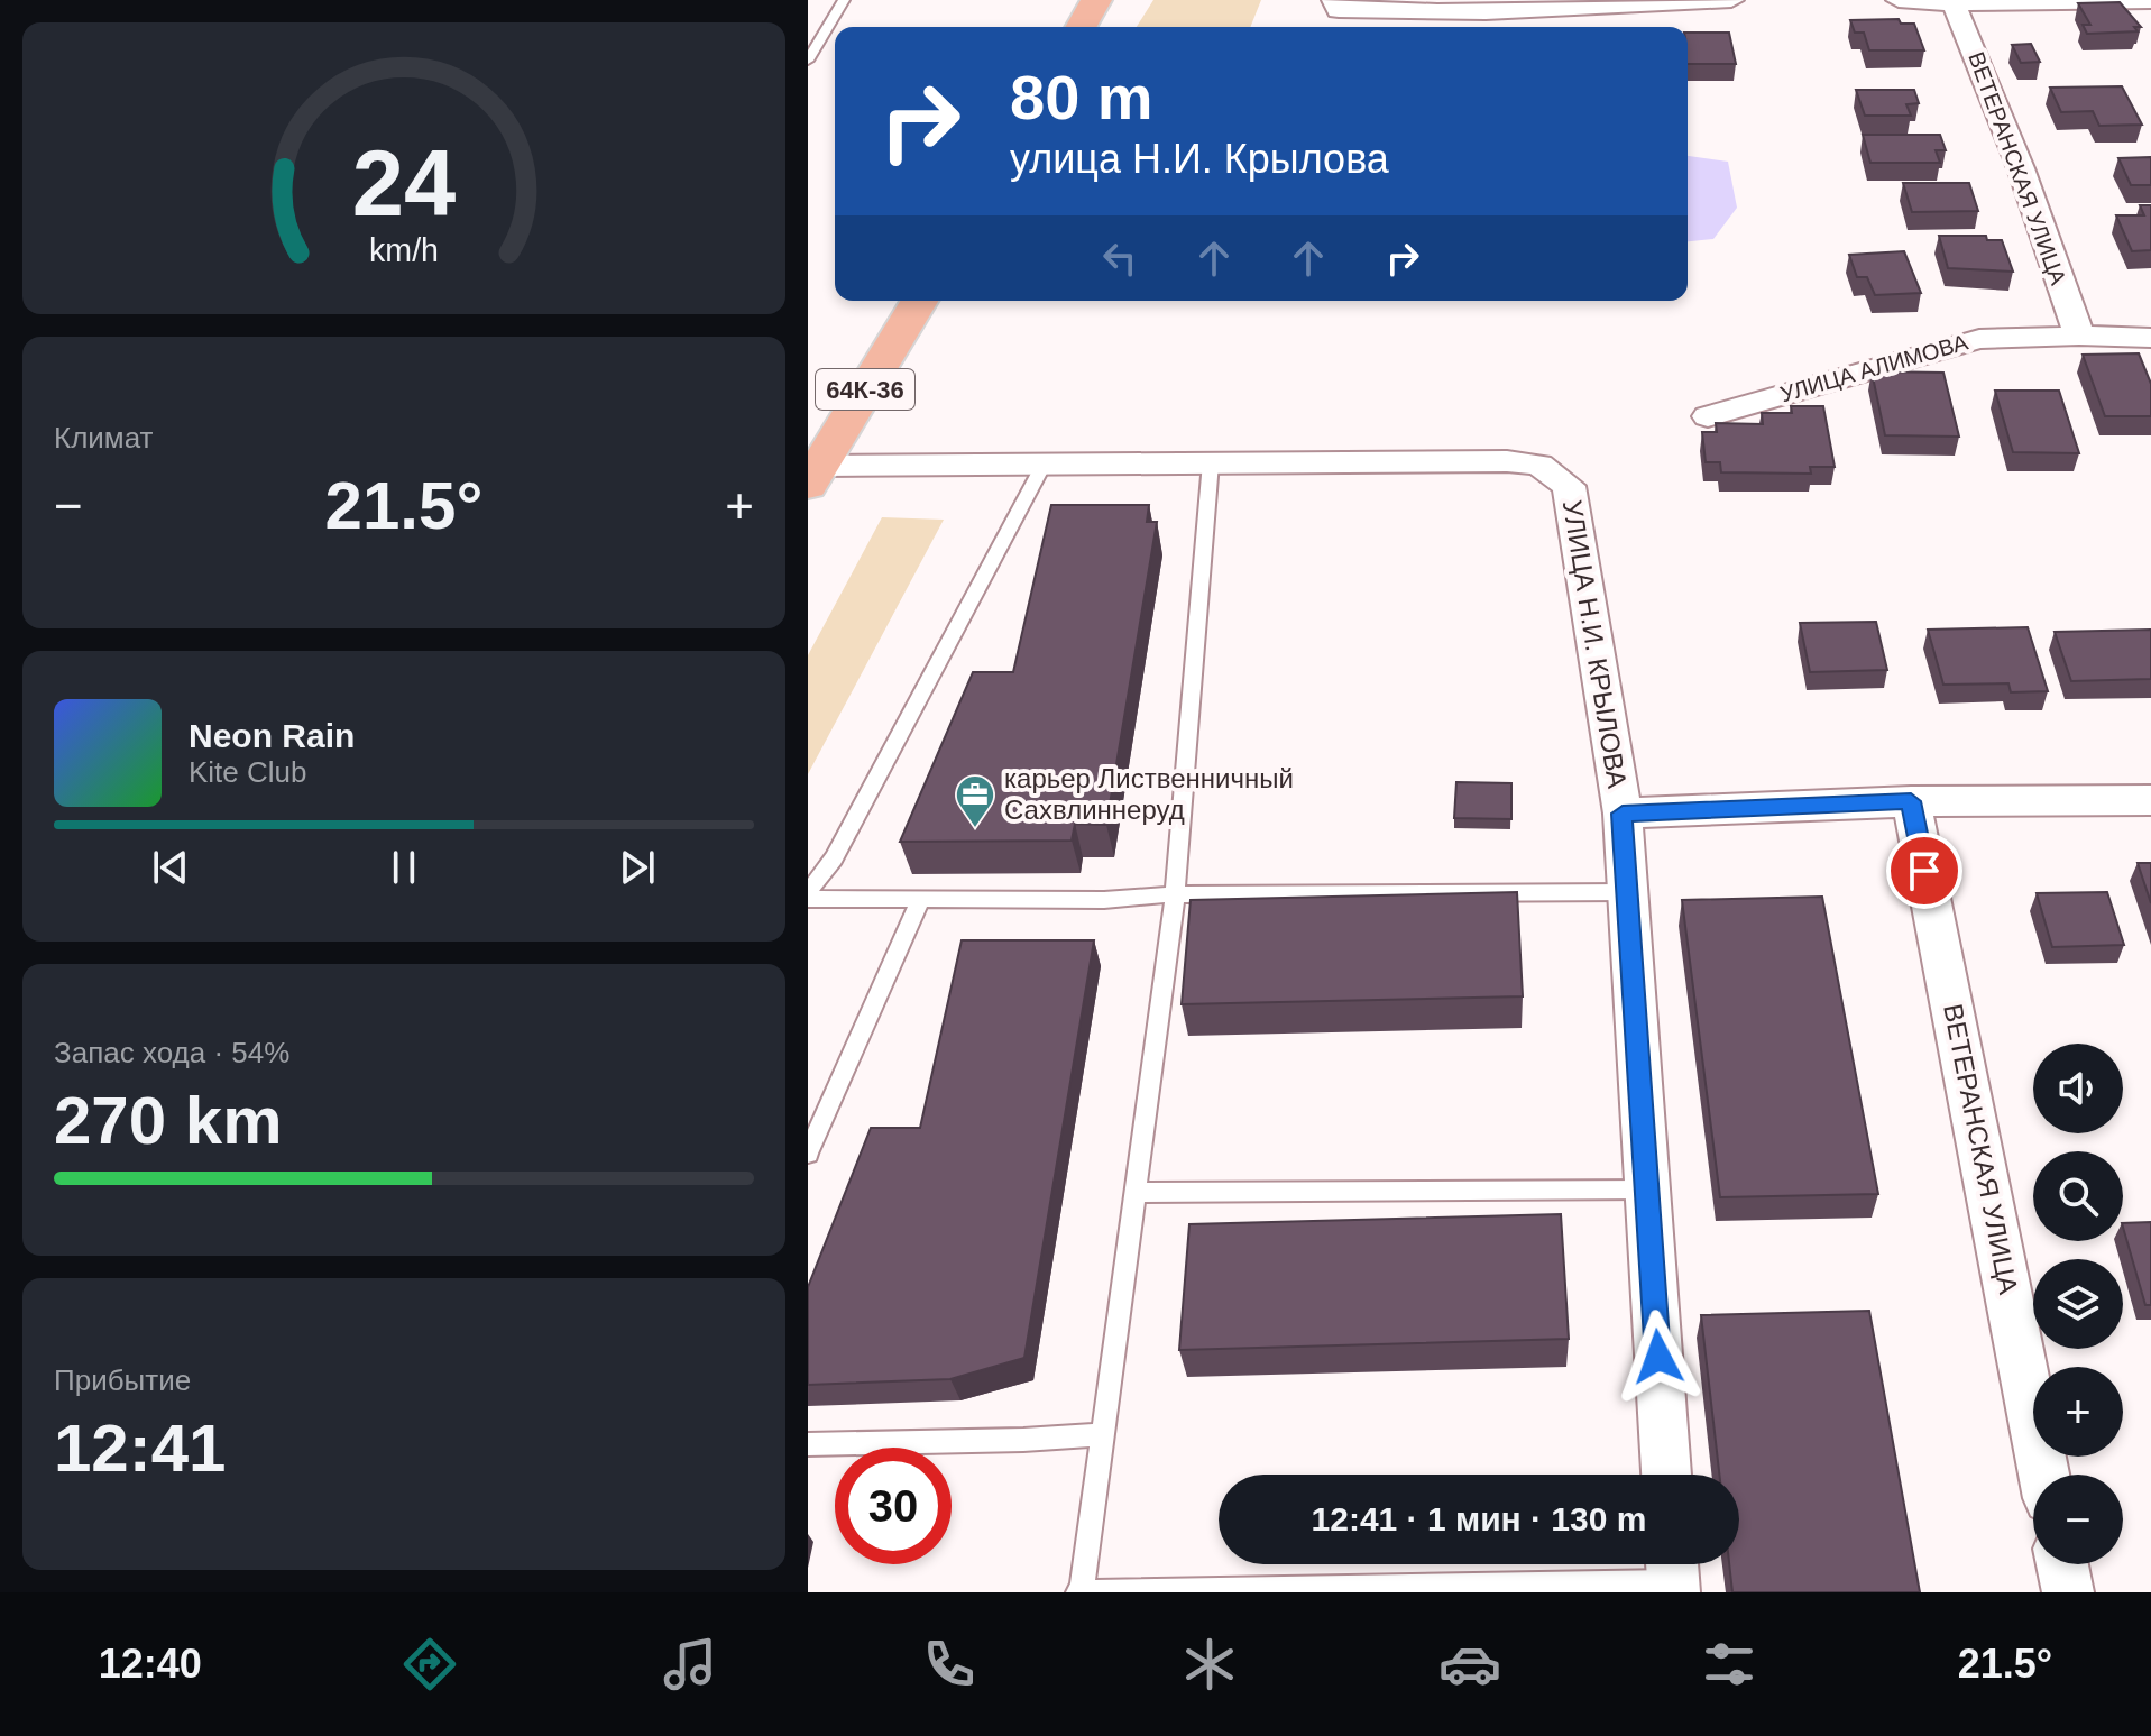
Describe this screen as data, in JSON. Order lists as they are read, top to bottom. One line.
{"streets":{"main road":["64К-36"],"street":["ВЕТЕРАНСКАЯ УЛИЦА","УЛИЦА АЛИМОВА","УЛИЦА Н.И. КРЫЛОВА"]},"crossings":[["ВЕТЕРАНСКАЯ УЛИЦА","УЛИЦА АЛИМОВА"],["ВЕТЕРАНСКАЯ УЛИЦА","УЛИЦА Н.И. КРЫЛОВА"],["64К-36","УЛИЦА Н.И. КРЫЛОВА"]],"places":{"office":["карьер Лиственничный Сахвлиннеруд"]},"page":{"turn":["80 m","улица Н.И. Крылова"],"tile":["Климат",["Запас хода · 54%","270 km"],["Прибытие","12:41"]],"heat":["−","21.5°","+"],"song":["Neon Rain","Kite Club"],"map_buttons":["+","−"],"limit":"30","trip":"12:41 · 1 мин · 130 m","tabs":["12:40","21.5°"],"gauge":["24","km/h"]}}
